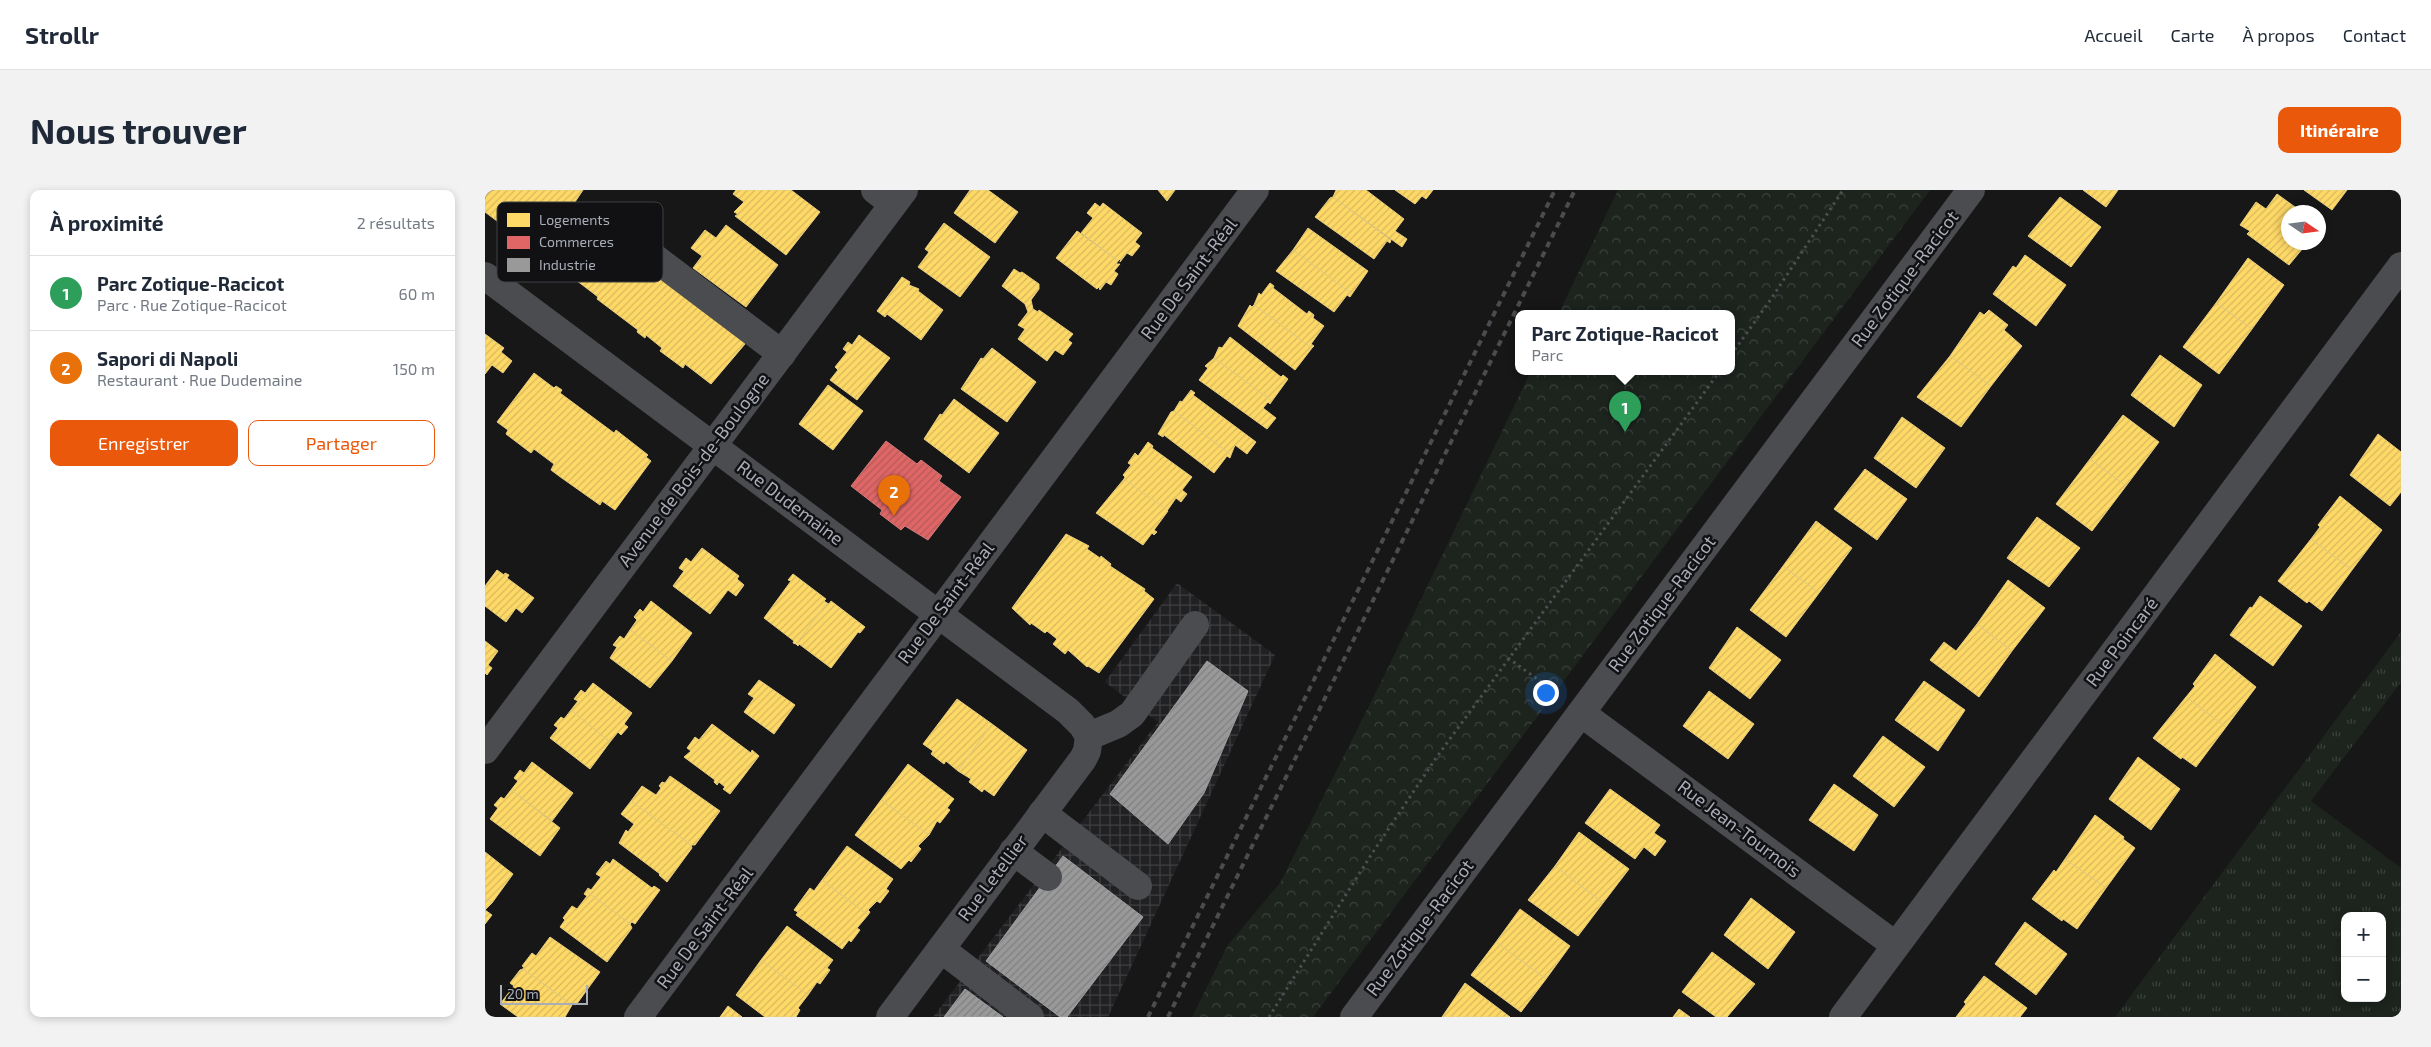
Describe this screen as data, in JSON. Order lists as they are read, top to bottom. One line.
{"streets":{"street":["Rue De Saint-Réal","Rue Zotique-Racicot","Avenue de Bois-de-Boulogne","Rue Dudemaine","Rue Poincaré","Rue Jean-Tournois","Rue Letellier"]},"crossings":[["Rue De Saint-Réal","Rue Dudemaine"],["Rue Zotique-Racicot","Rue Jean-Tournois"],["Avenue de Bois-de-Boulogne","Rue Dudemaine"],["Rue Dudemaine","Rue Letellier"],["Rue Poincaré","Rue Jean-Tournois"]],"legend":["Logements","Commerces","Industrie"],"scale_bar":"20 m","north":"right","page":{"header":"Strollr","nav":["Accueil","Carte","À propos","Contact"],"buttons":["Itinéraire",["Enregistrer","Partager"]],"title":"Nous trouver","heading":["À proximité","2 résultats"],"list":[{"mark":"1","name":"Parc Zotique-Racicot","note":"Parc · Rue Zotique-Racicot","value":"60 m"},{"mark":"2","name":"Sapori di Napoli","note":"Restaurant · Rue Dudemaine","value":"150 m"}],"popup":["Parc Zotique-Racicot","Parc"],"pins":["1","2"],"map_buttons":["+","−"],"scale":"20 m"}}
